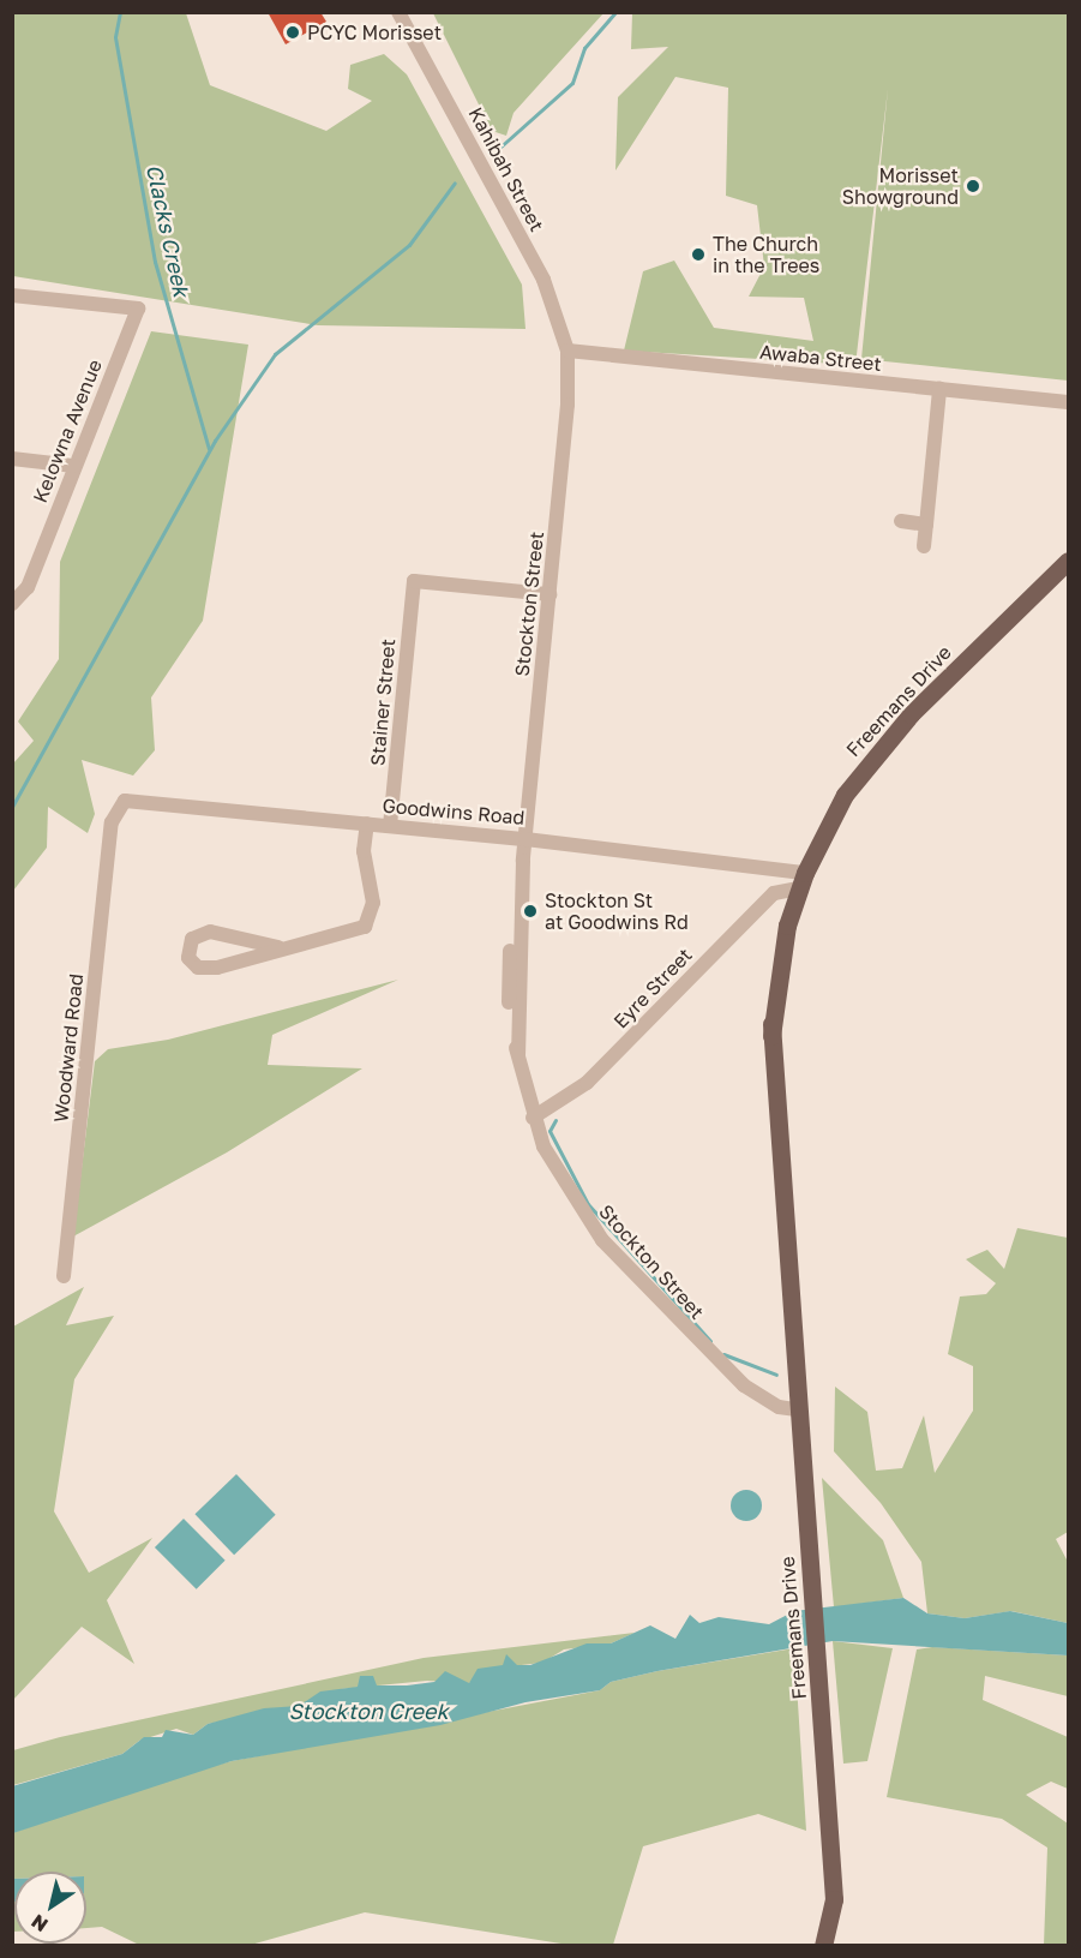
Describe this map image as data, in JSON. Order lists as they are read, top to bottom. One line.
{"streets":{"main road":["Freemans Drive"],"street":["Kahibah Street","Awaba Street","Kelowna Avenue","Stockton Street","Stainer Street","Goodwins Road","Eyre Street","Woodward Road"]},"crossings":[["Kahibah Street","Awaba Street"],["Kahibah Street","Stockton Street"],["Awaba Street","Stockton Street"],["Stockton Street","Freemans Drive"],["Stockton Street","Stainer Street"],["Stockton Street","Goodwins Road"],["Stockton Street","Eyre Street"],["Freemans Drive","Goodwins Road"],["Freemans Drive","Eyre Street"],["Stainer Street","Goodwins Road"],["Goodwins Road","Eyre Street"],["Goodwins Road","Woodward Road"]],"water":["Clacks Creek","Stockton Creek"],"places":["PCYC Morisset","Morisset Showground","The Church in the Trees","Stockton St at Goodwins Rd"],"north":"bottom left"}
